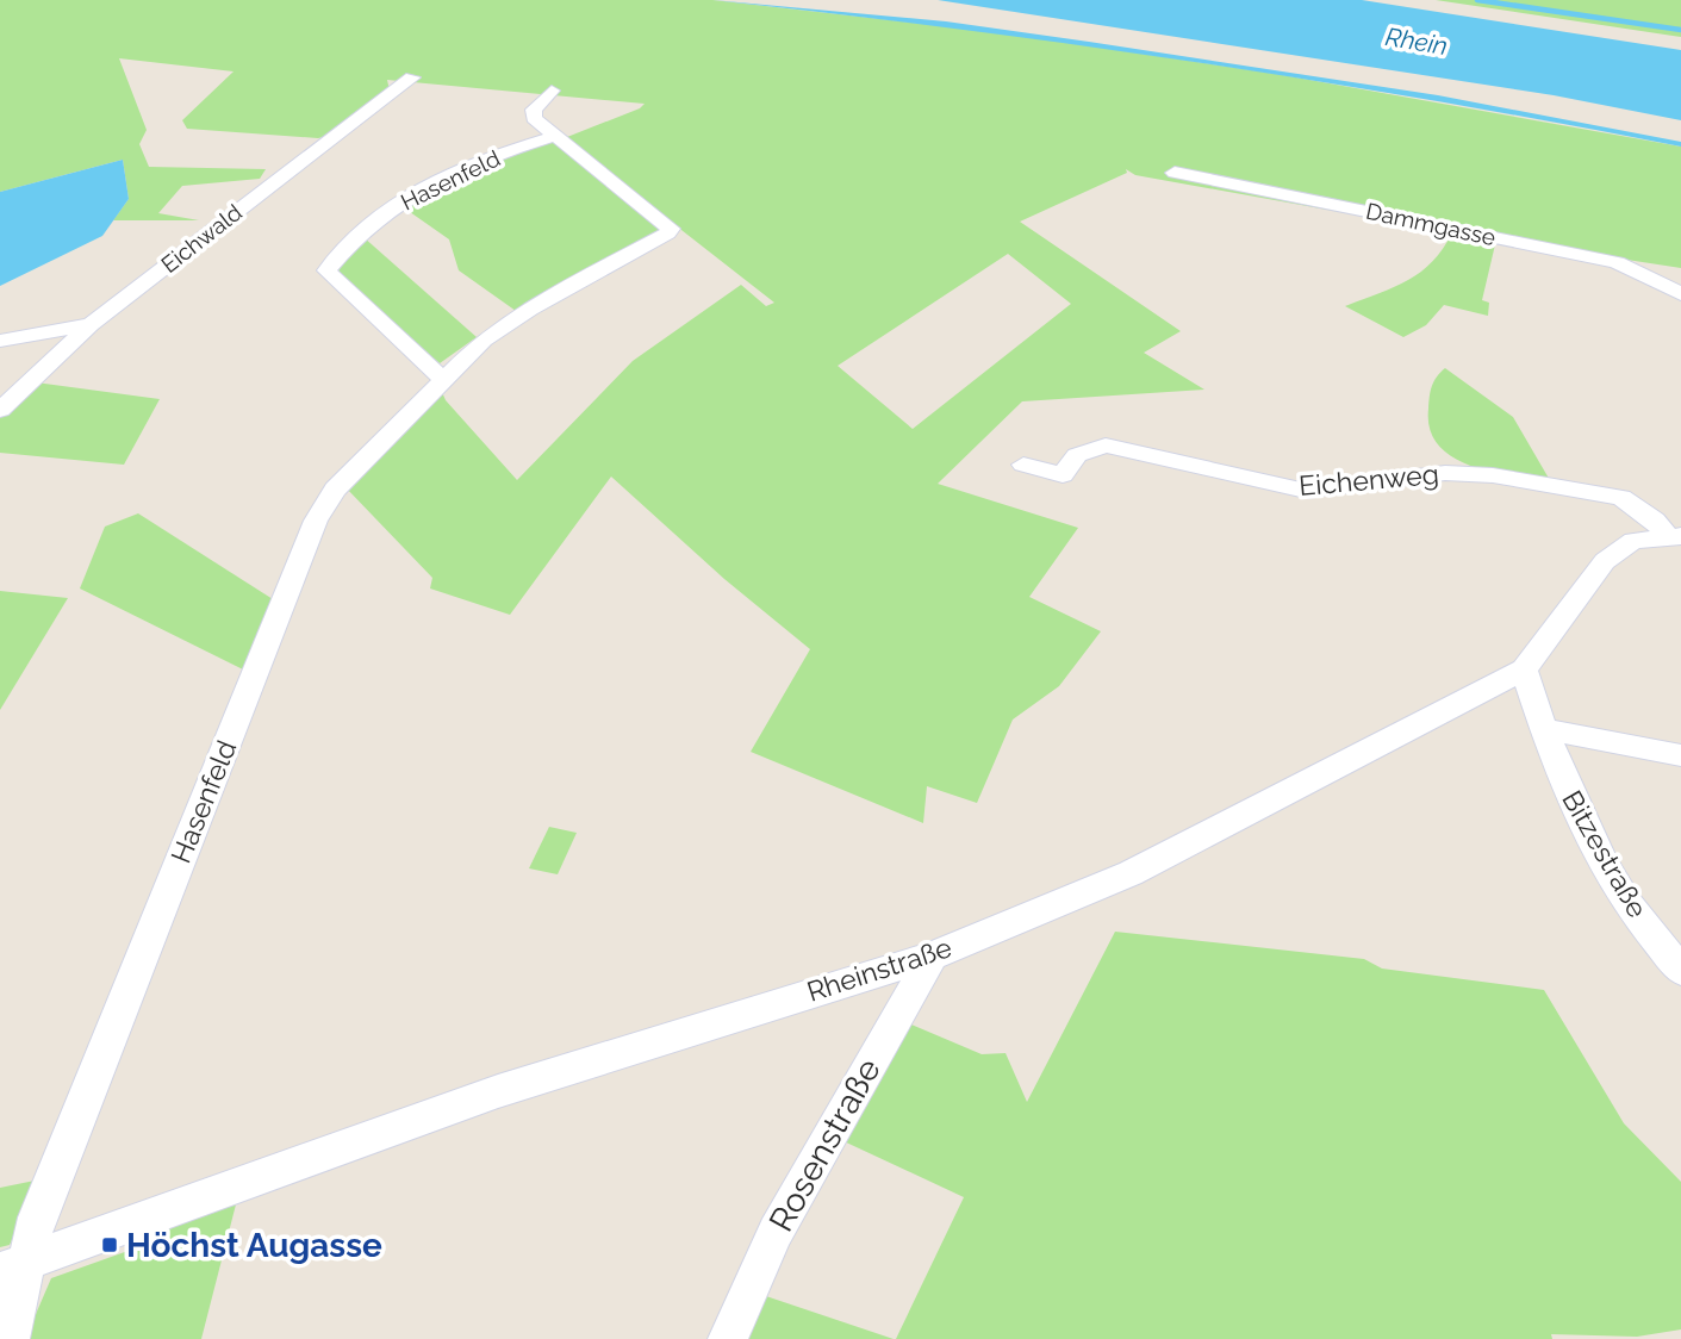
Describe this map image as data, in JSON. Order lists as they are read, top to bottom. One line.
{"streets":{"street":["Hasenfeld","Dammgasse","Eichwald","Eichenweg","Bitzestraße","Rheinstraße","Rosenstraße"]},"crossings":[["Hasenfeld","Rheinstraße"],["Eichenweg","Rheinstraße"],["Bitzestraße","Rheinstraße"],["Rheinstraße","Rosenstraße"]],"water":["Rhein"],"places":{"transit":["Höchst Augasse"]}}
